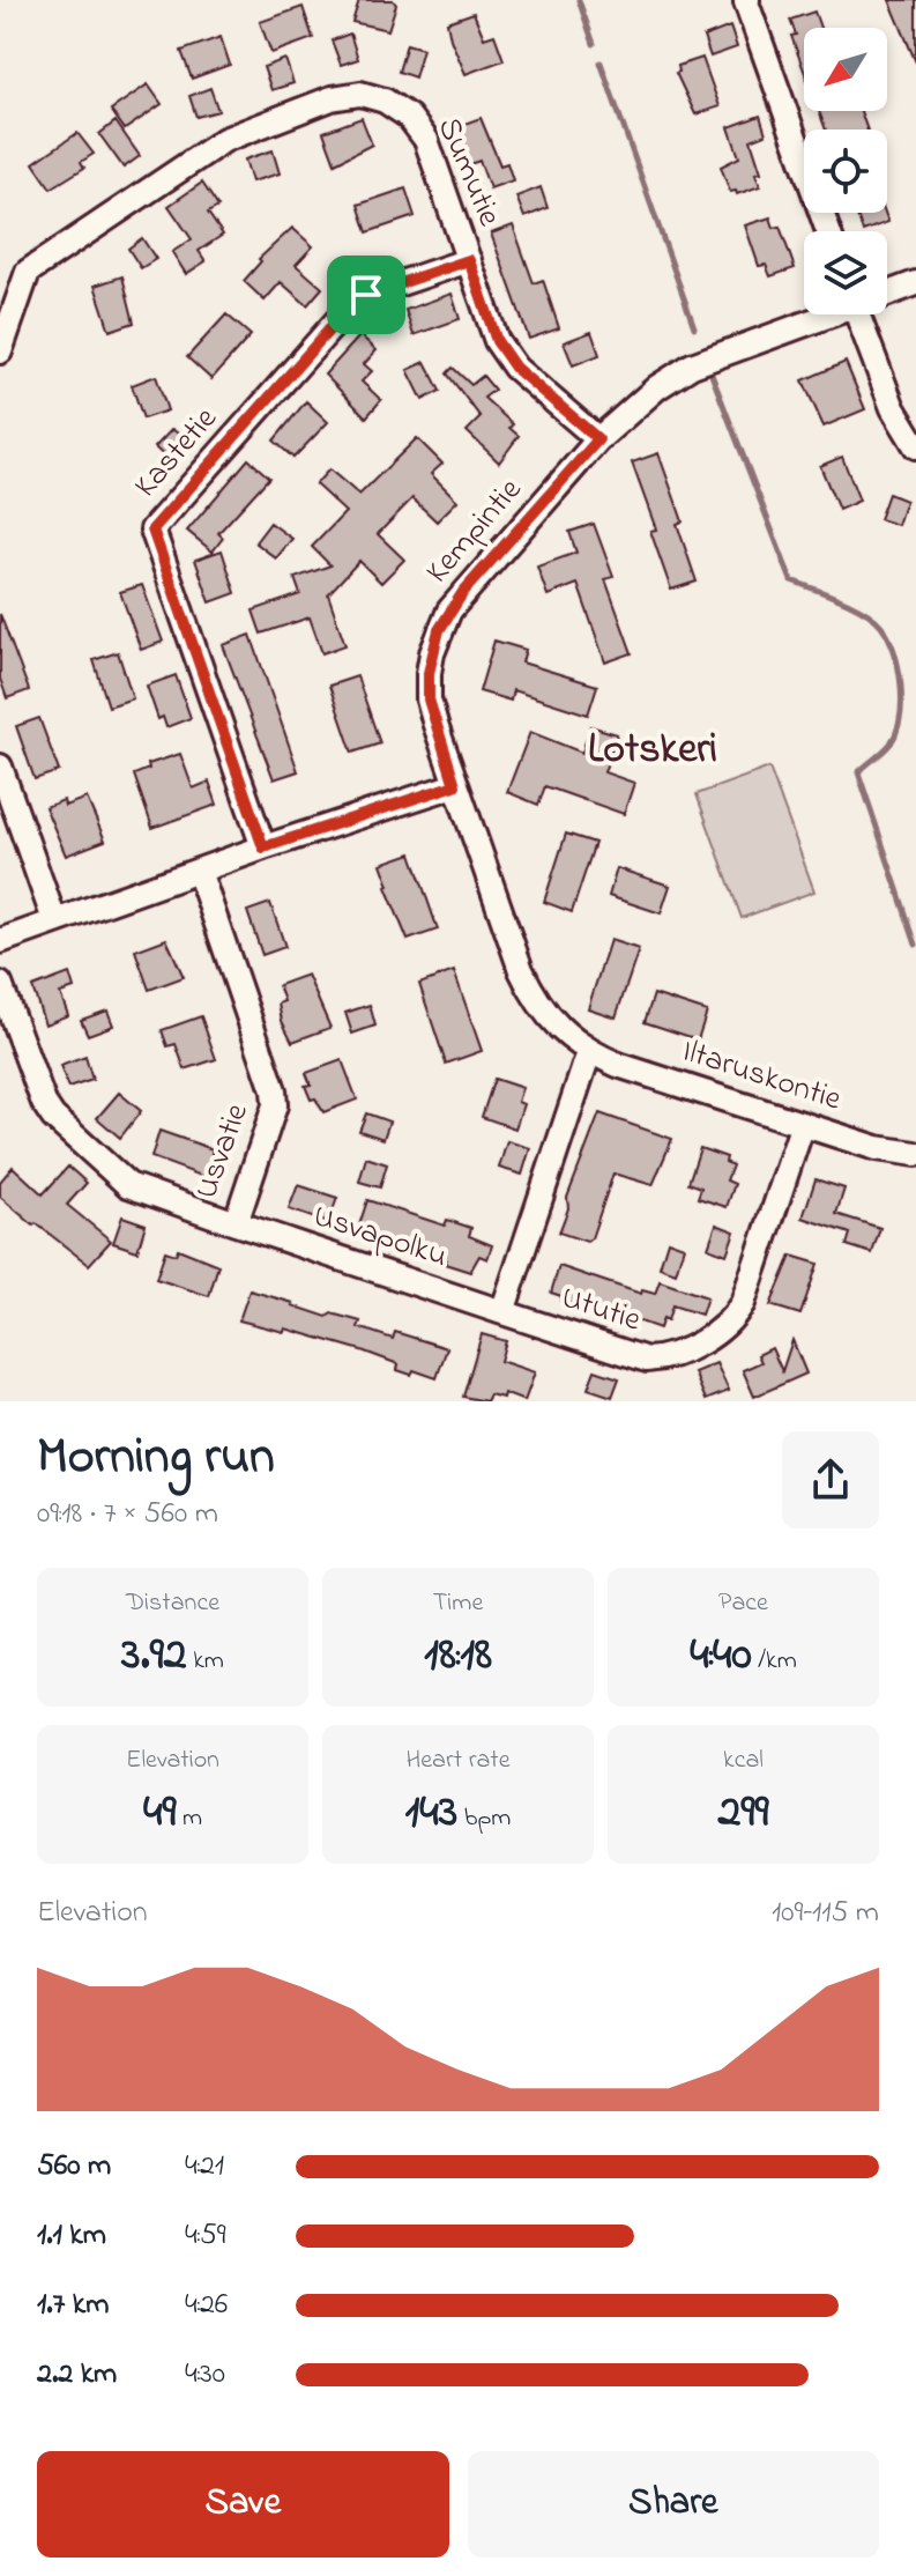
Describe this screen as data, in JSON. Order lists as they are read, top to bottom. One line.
{"streets":{"street":["Sumutie","Kastetie","Kempintie","Iltaruskontie","Usvatie","Usvapolku","Ututie"]},"crossings":[["Sumutie","Kastetie"],["Sumutie","Kempintie"],["Kempintie","Iltaruskontie"],["Iltaruskontie","Ututie"],["Usvatie","Usvapolku"],["Usvapolku","Ututie"]],"districts":["Lotskeri"],"north":"bottom left","page":{"heading":["Morning run","09:18 · 7 × 560 m"],"stats":[["Distance","3.92 km"],["Time","18:18"],["Pace","4:40 /km"],["Elevation","49 m"],["Heart rate","143 bpm"],["kcal","299"]],"chart":["Elevation","109–115 m"],"list":[{"name":"560 m","note":"4:21"},{"name":"1.1 km","note":"4:59"},{"name":"1.7 km","note":"4:26"},{"name":"2.2 km","note":"4:30"}],"buttons":["Save","Share"]}}
